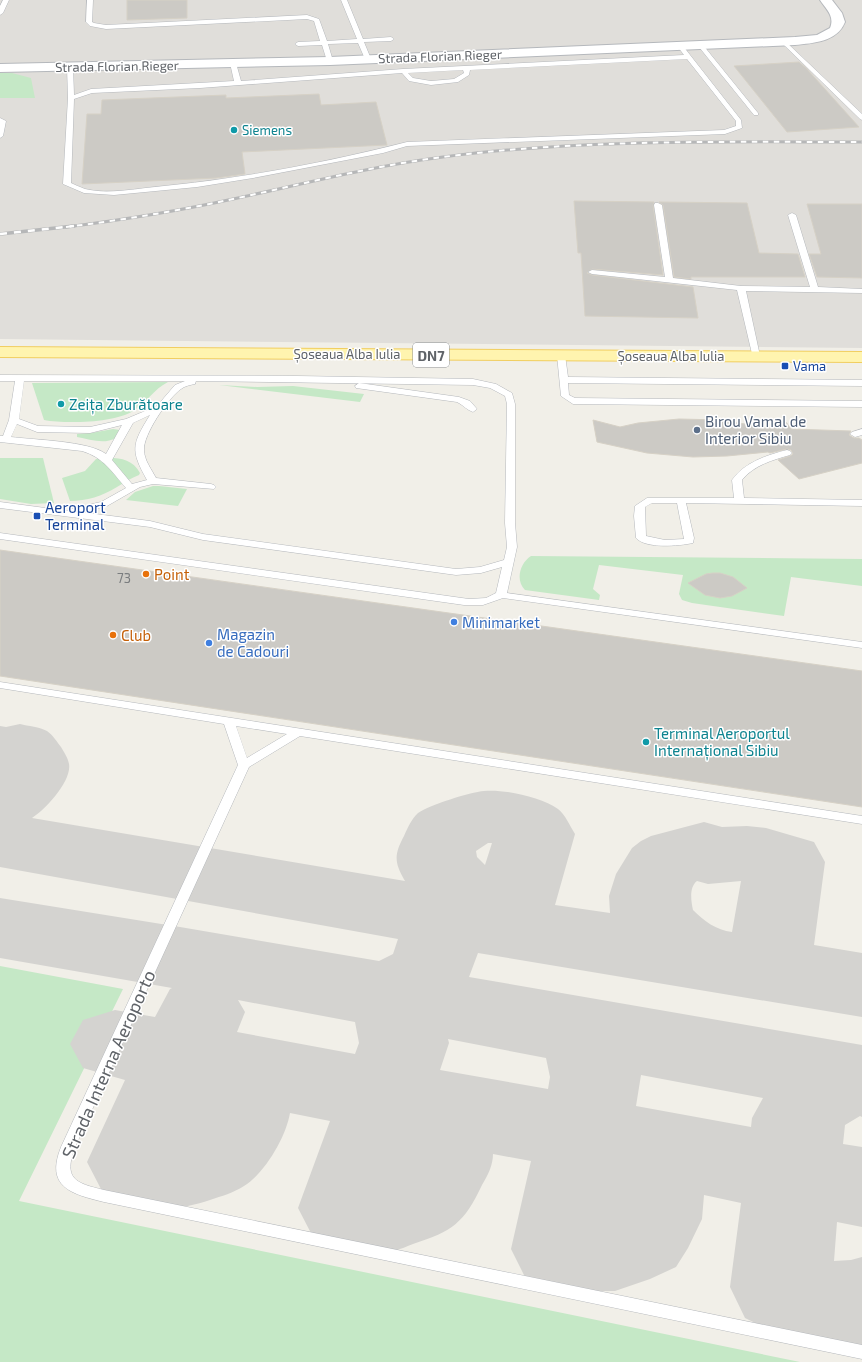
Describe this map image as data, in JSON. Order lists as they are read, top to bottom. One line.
{"streets":{"main road":["Șoseaua Alba Iulia","DN7"],"street":["Strada Florian Rieger"],"lane":["Strada Interna Aeroporto"]},"places":{"other":["Siemens","Zeița Zburătoare","Birou Vamal de Interior Sibiu","Point","Minimarket","Club","Magazin de Cadouri","Terminal Aeroportul Internațional Sibiu"],"transit":["Vama","Aeroport Terminal"]},"house_numbers":["73"]}
